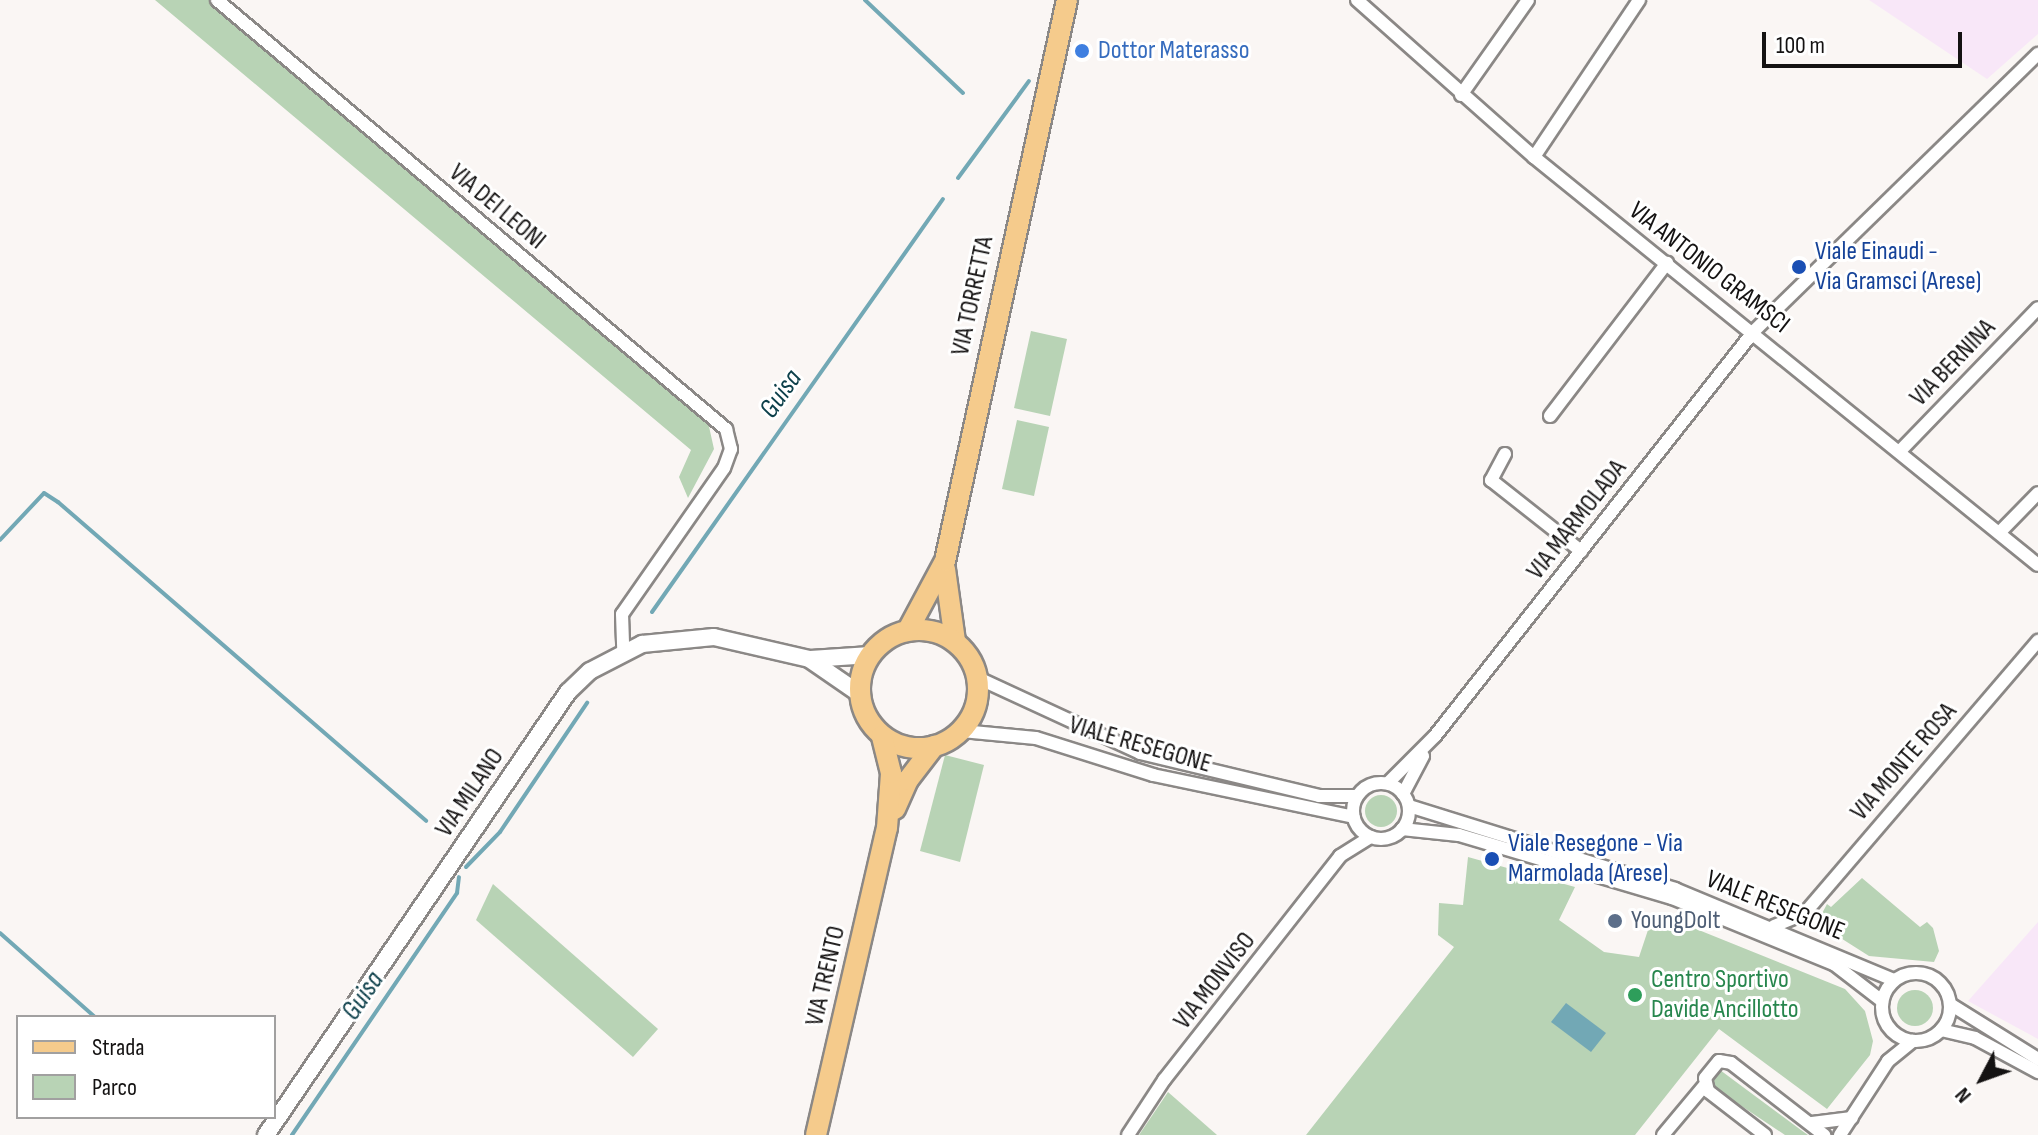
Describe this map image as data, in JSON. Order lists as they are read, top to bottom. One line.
{"streets":{"main road":["VIA TORRETTA","VIA TRENTO"],"street":["VIA DEI LEONI","VIA ANTONIO GRAMSCI","VIA BERNINA","VIA MARMOLADA","VIALE RESEGONE","VIA MONTE ROSA","VIA MILANO","VIA MONVISO"]},"crossings":[["VIA DEI LEONI","VIA MILANO"],["VIA ANTONIO GRAMSCI","VIA BERNINA"],["VIA ANTONIO GRAMSCI","VIA MARMOLADA"],["VIA TORRETTA","VIALE RESEGONE"],["VIA MARMOLADA","VIALE RESEGONE"],["VIA MARMOLADA","VIA MONVISO"],["VIALE RESEGONE","VIA MONTE ROSA"],["VIALE RESEGONE","VIA MONVISO"]],"water":["Guisa"],"places":["Dottor Materasso","Viale Einaudi - Via Gramsci (Arese)","Viale Resegone - Via Marmolada (Arese)","YoungDoIt","Centro Sportivo Davide Ancillotto"],"legend":["Strada","Parco"],"scale_bar":"100 m","north":"bottom left"}
